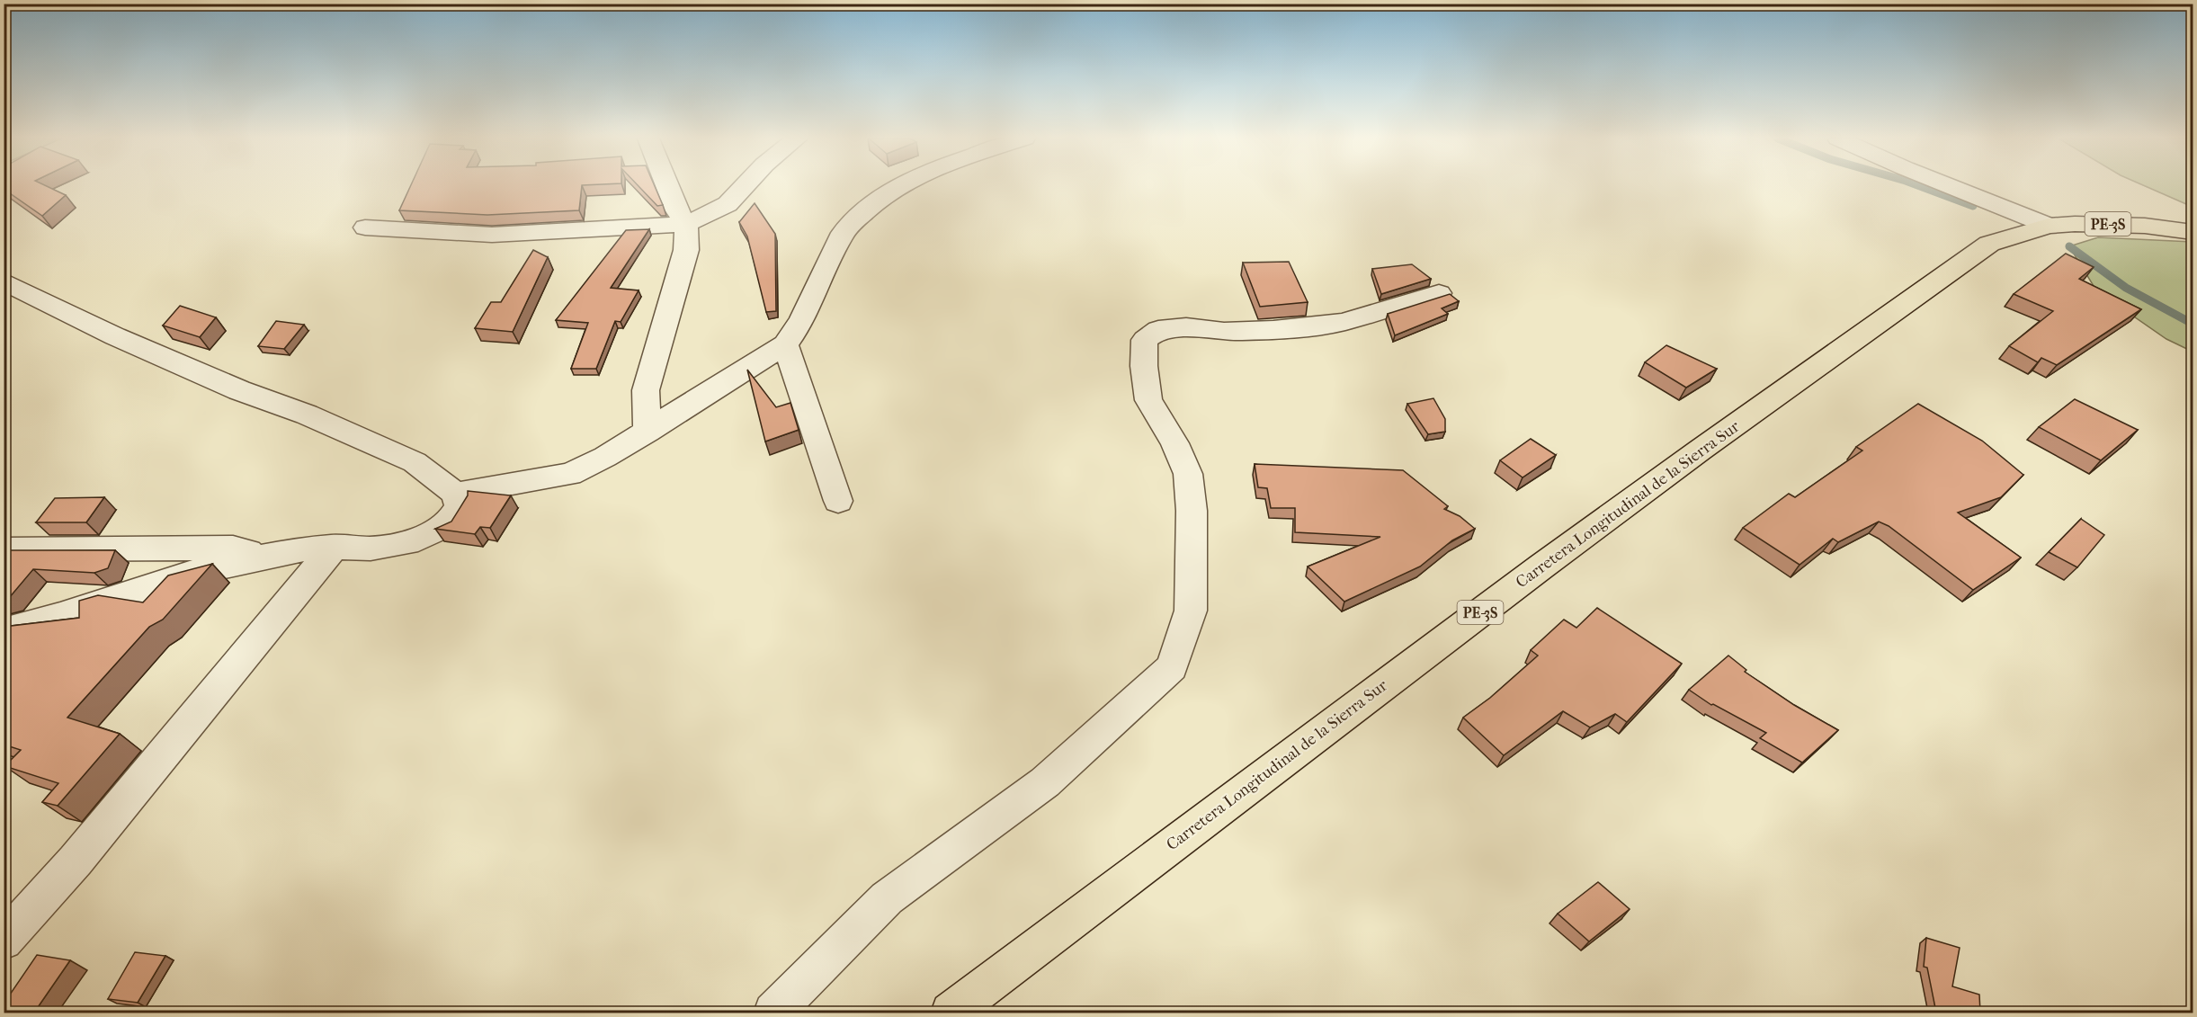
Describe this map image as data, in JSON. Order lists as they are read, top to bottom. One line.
{"streets":{"highway":["PE-3S","Carretera Longitudinal de la Sierra Sur"]}}
